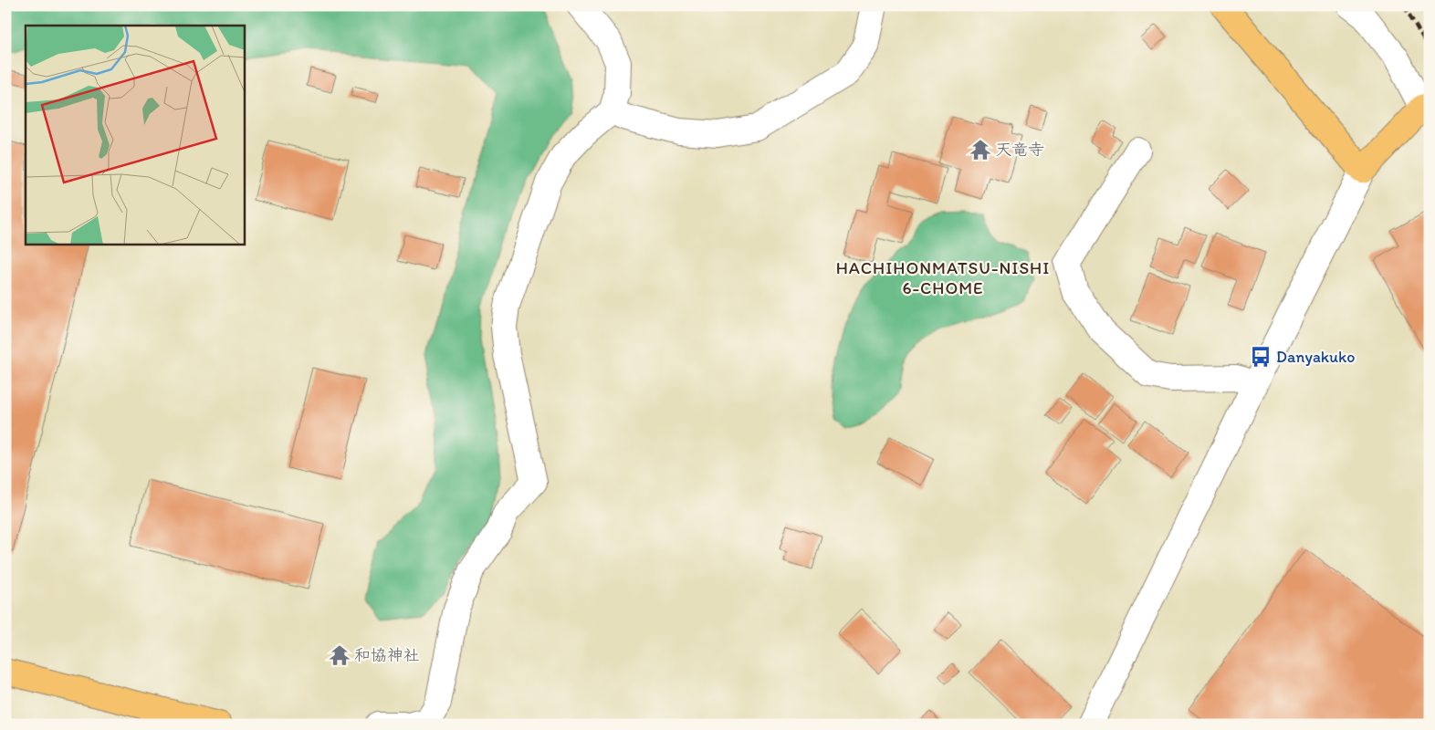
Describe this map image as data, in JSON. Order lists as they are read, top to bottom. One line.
{"districts":["HACHIHONMATSU-NISHI 6-CHOME"],"places":{"temple":["天竜寺","和協神社"],"bus stop":["Danyakuko"]}}
